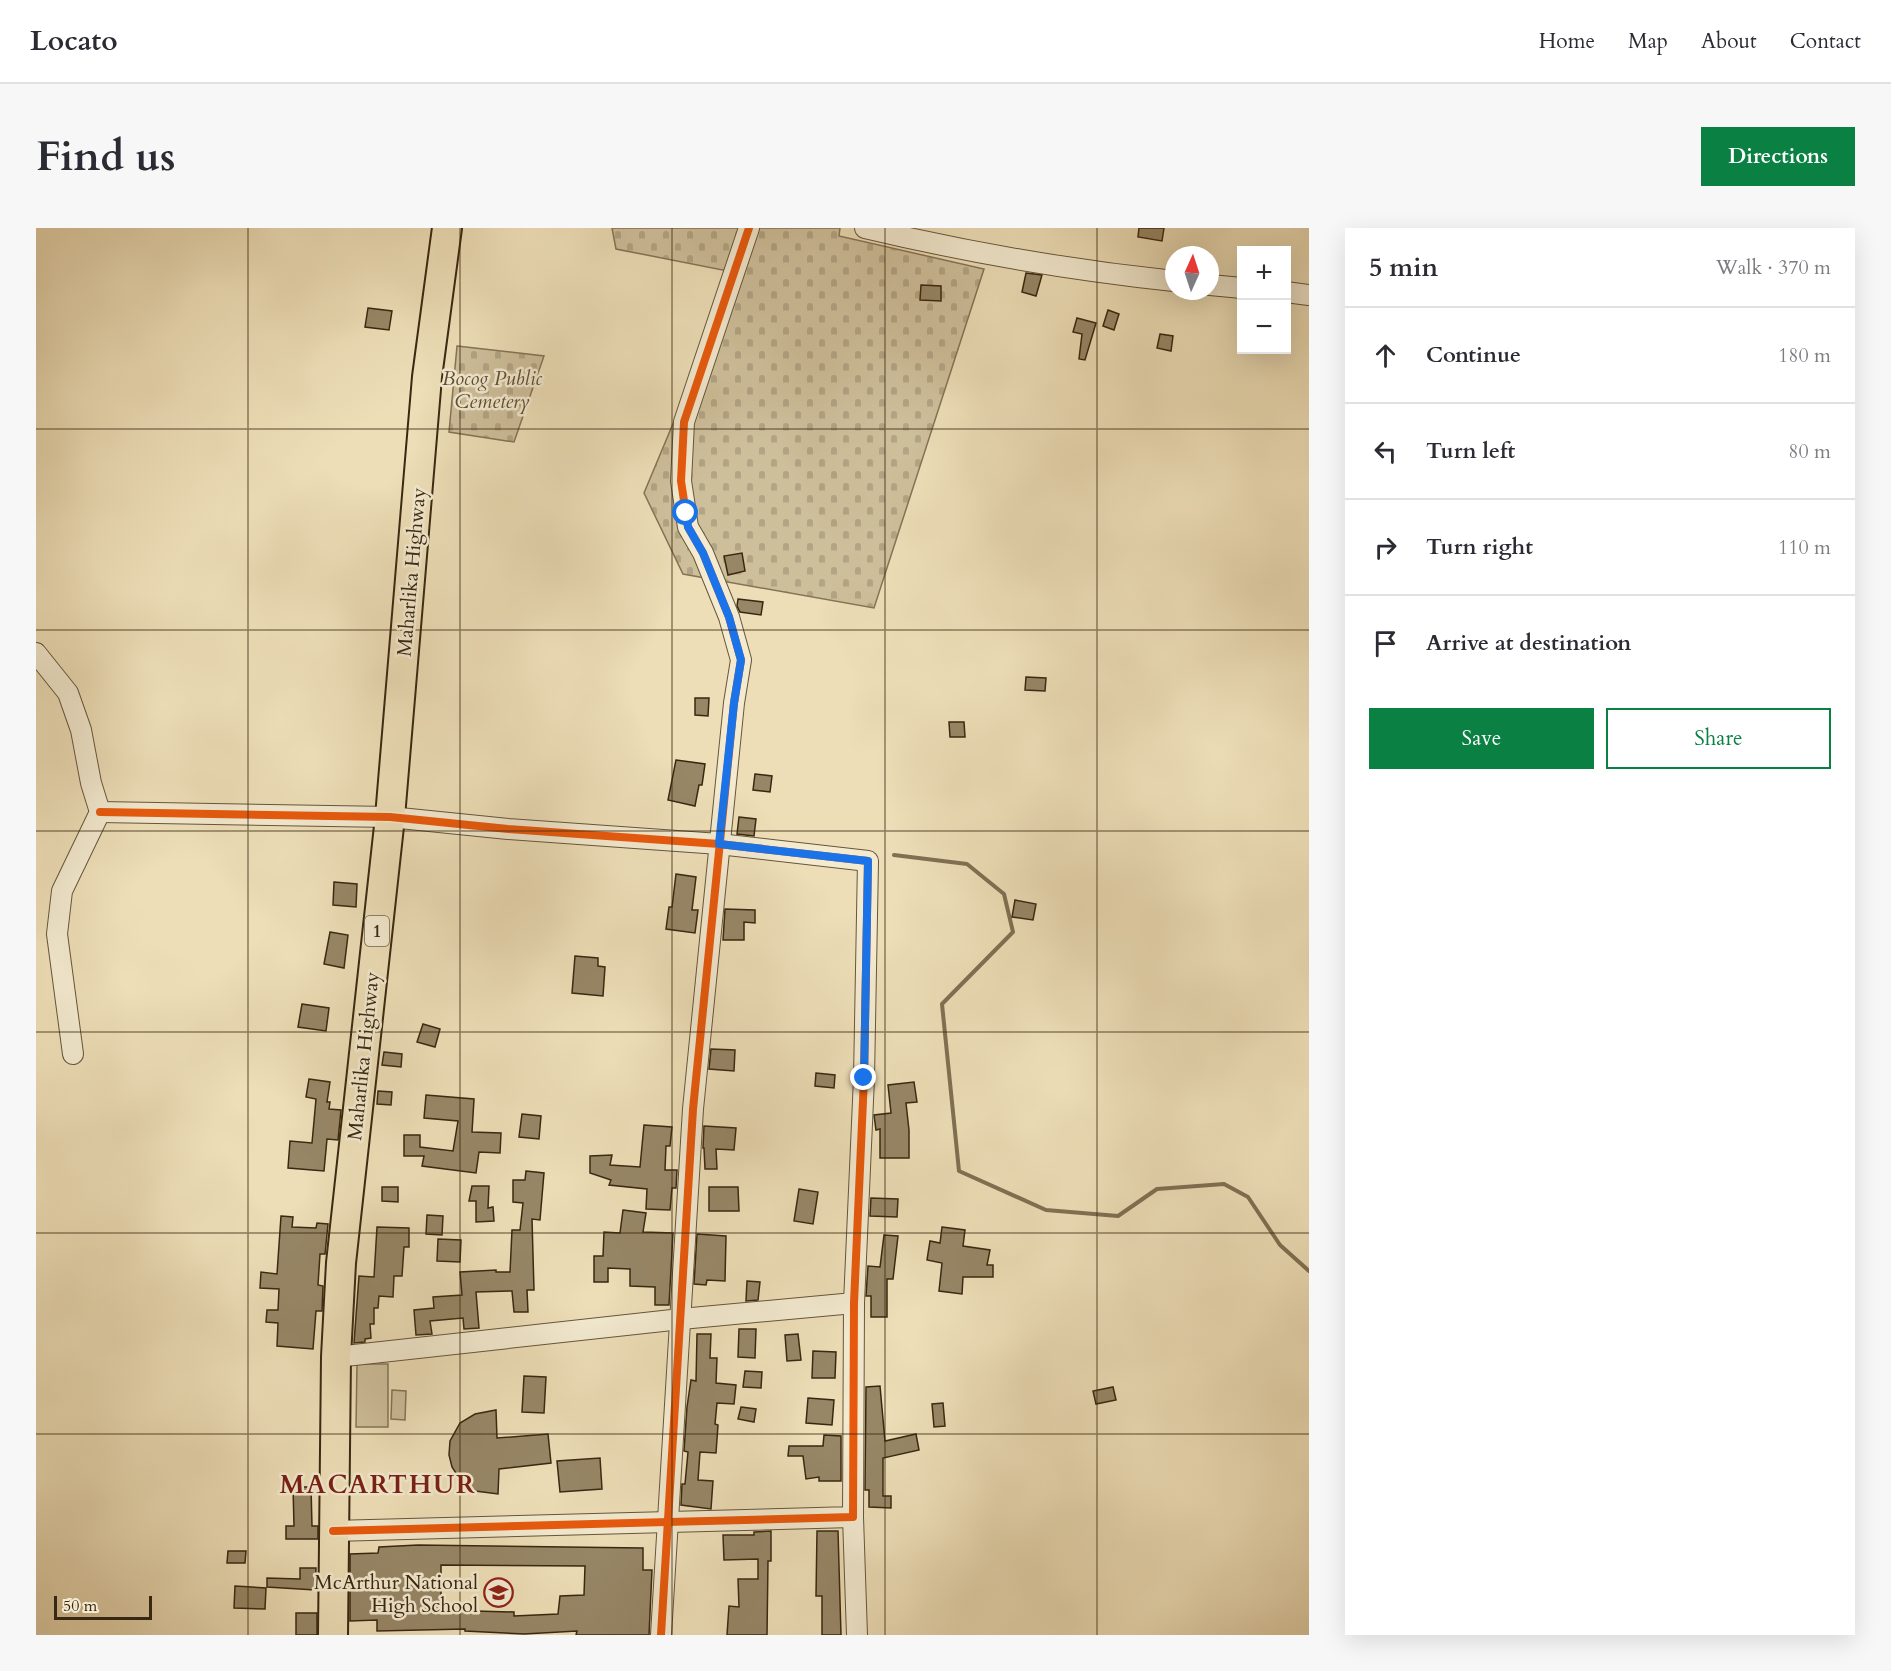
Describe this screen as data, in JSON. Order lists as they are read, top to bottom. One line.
{"streets":{"highway":["Maharlika Highway","1"]},"districts":["MACARTHUR"],"parks":["Bocog Public Cemetery"],"places":{"school or university":["McArthur National High School"]},"scale_bar":"50 m","north":"top","page":{"header":"Locato","nav":["Home","Map","About","Contact"],"buttons":["Directions",["Save","Share"]],"title":"Find us","heading":["5 min","Walk · 370 m"],"map_buttons":["+","−"],"list":[["Continue","180 m"],["Turn left","80 m"],["Turn right","110 m"],"Arrive at destination"],"scale":"50 m"}}
